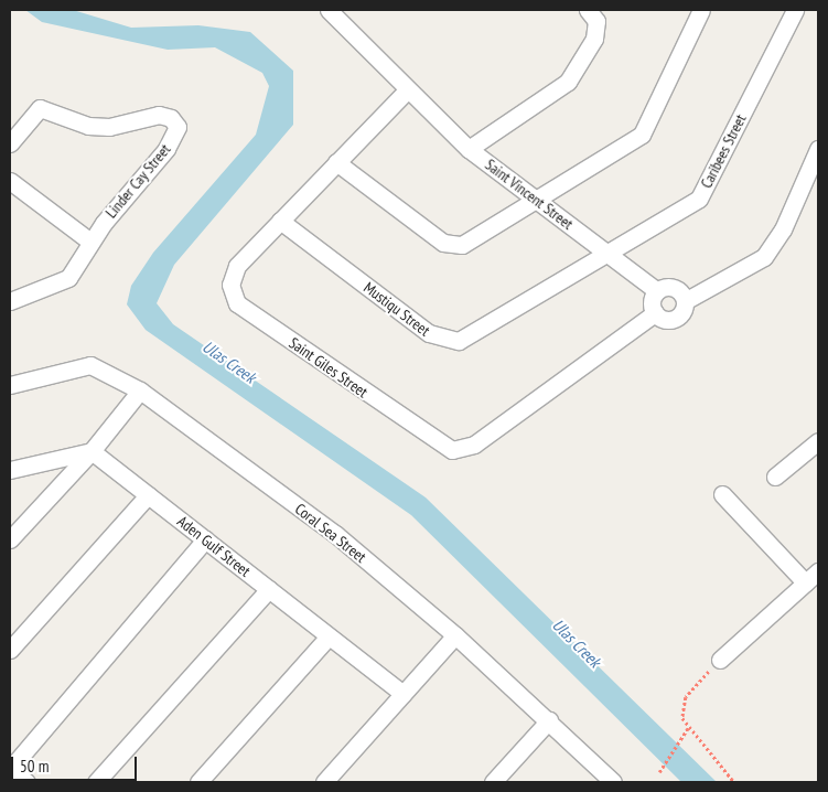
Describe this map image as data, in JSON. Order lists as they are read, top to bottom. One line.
{"streets":{"street":["Caribees Street","Linder Cay Street","Saint Vincent Street","Mustiqu Street","Saint Giles Street","Coral Sea Street","Aden Gulf Street"]},"crossings":[["Caribees Street","Saint Vincent Street"],["Caribees Street","Mustiqu Street"],["Saint Vincent Street","Mustiqu Street"],["Saint Vincent Street","Saint Giles Street"],["Mustiqu Street","Saint Giles Street"]],"water":["Ulas Creek"],"scale_bar":"50 m"}
